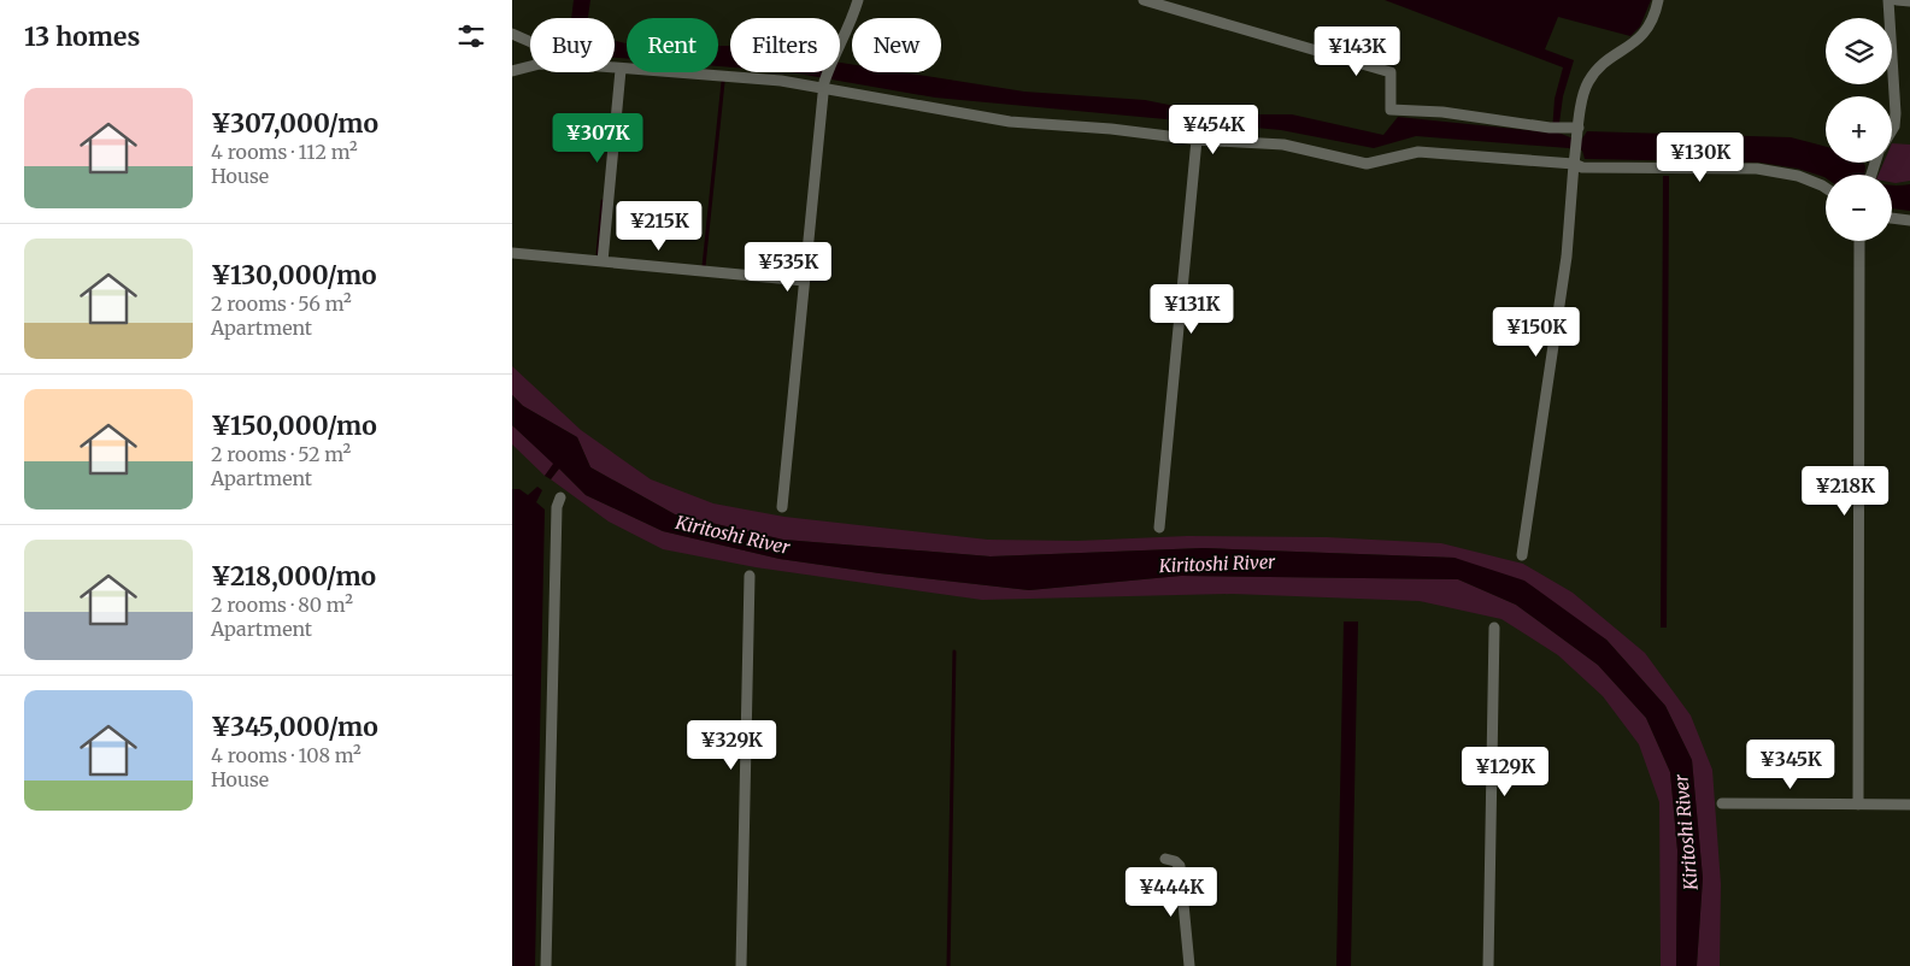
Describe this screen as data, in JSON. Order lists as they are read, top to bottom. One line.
{"water":["Kiritoshi River"],"page":{"heading":"13 homes","map_buttons":["+","−"],"chip":["Buy","Rent","Filters","New"],"price":["¥143K","¥454K","¥307K","¥130K","¥215K","¥535K","¥131K","¥150K","¥218K","¥329K","¥345K","¥129K","¥444K"],"list":[{"name":"¥307,000/mo","note":"4 rooms · 112 m² · House"},{"name":"¥130,000/mo","note":"2 rooms · 56 m² · Apartment"},{"name":"¥150,000/mo","note":"2 rooms · 52 m² · Apartment"},{"name":"¥218,000/mo","note":"2 rooms · 80 m² · Apartment"},{"name":"¥345,000/mo","note":"4 rooms · 108 m² · House"}]}}
